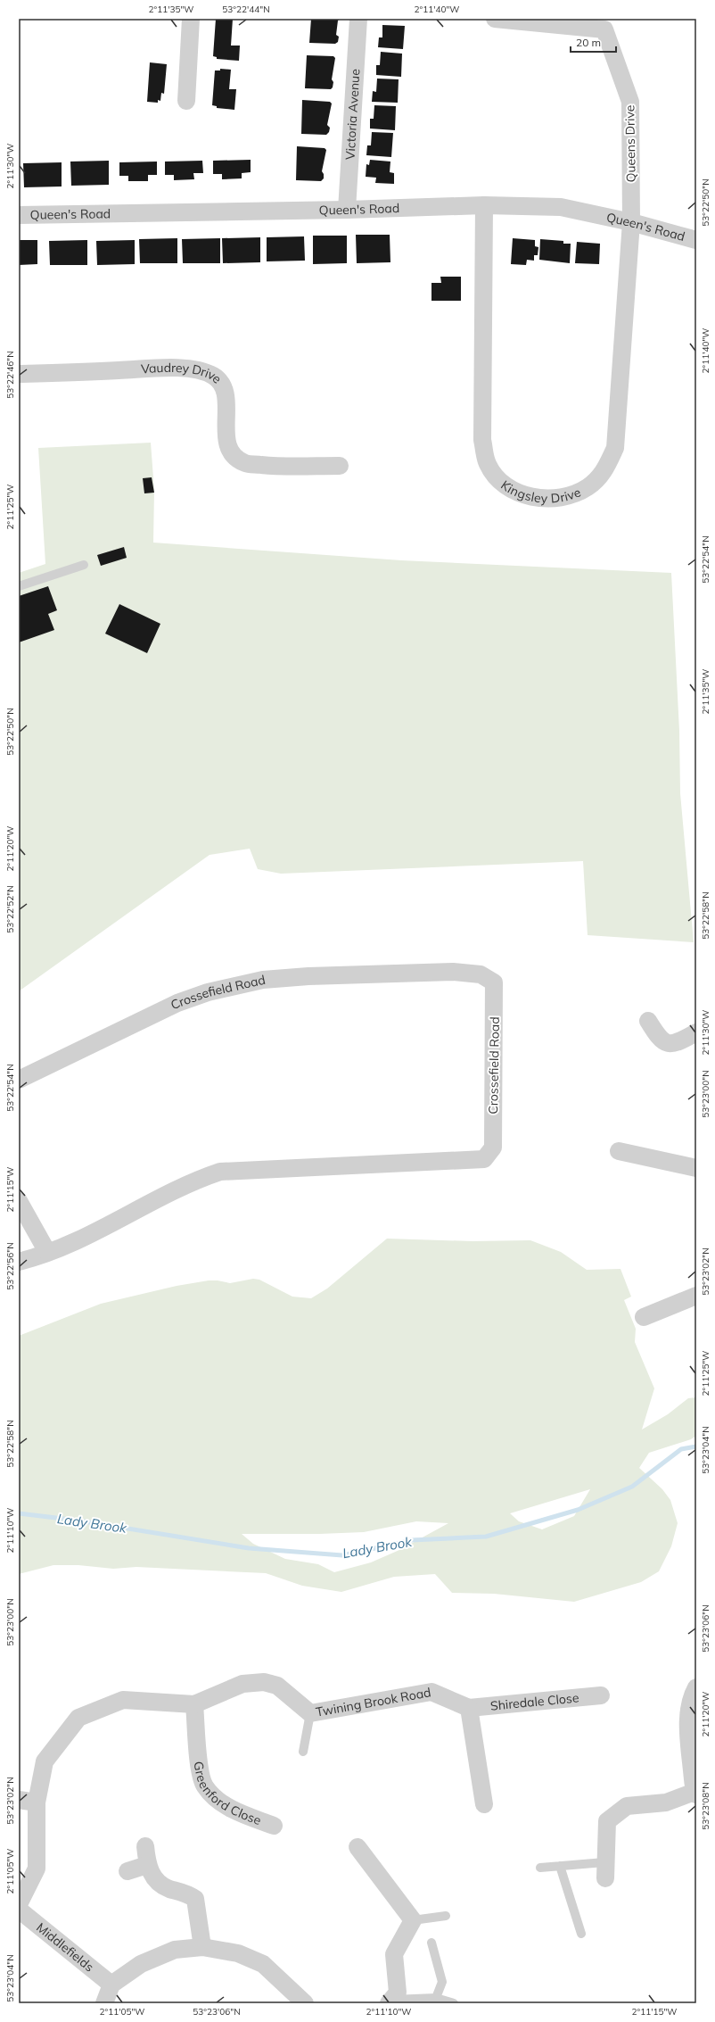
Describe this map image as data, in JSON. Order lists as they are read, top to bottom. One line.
{"streets":{"street":["Victoria Avenue","Queens Drive","Queen's Road","Vaudrey Drive","Kingsley Drive","Crossefield Road","Shiredale Close","Twining Brook Road","Greenford Close","Middlefields"]},"crossings":[["Victoria Avenue","Queen's Road"],["Queens Drive","Queen's Road"],["Queens Drive","Kingsley Drive"],["Queen's Road","Kingsley Drive"],["Shiredale Close","Twining Brook Road"],["Twining Brook Road","Greenford Close"]],"water":["Lady Brook"],"scale_bar":"20 m","coordinates":["2°11'35\"W","53°22'44\"N","2°11'40\"W","2°11'30\"W","53°22'50\"N","53°22'46\"N","2°11'25\"W","53°22'54\"N","2°11'20\"W","53°22'52\"N","53°22'58\"N","53°23'00\"N","2°11'15\"W","53°22'56\"N","53°23'02\"N","53°23'04\"N","2°11'10\"W","53°23'06\"N","53°23'08\"N","2°11'05\"W"]}
